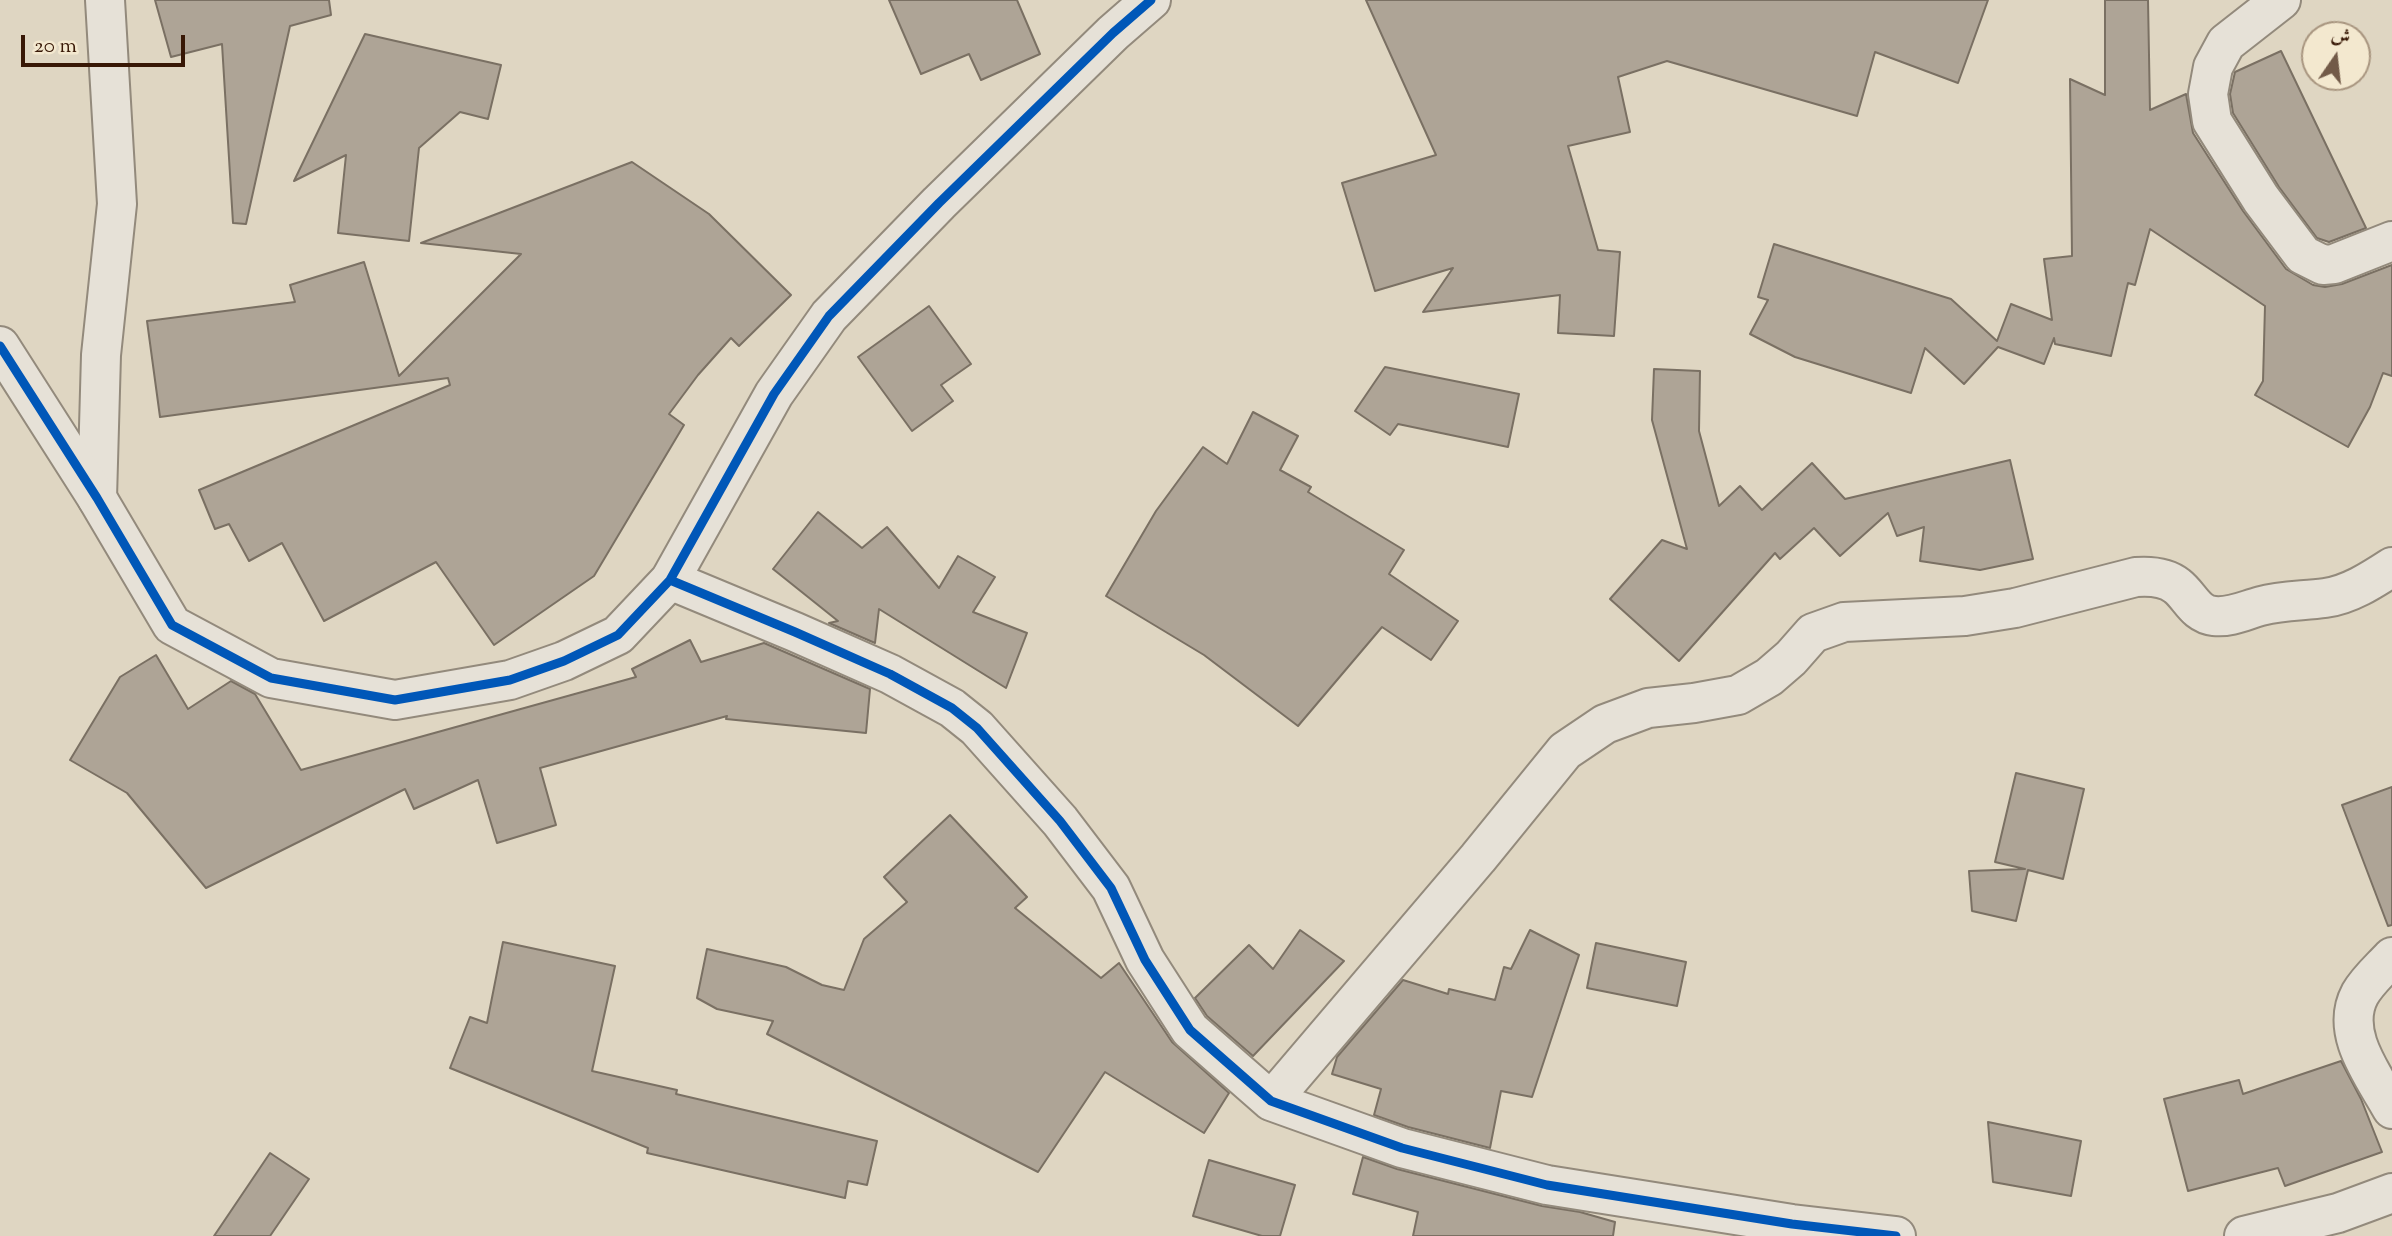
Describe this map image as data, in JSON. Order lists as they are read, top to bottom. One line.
{"scale_bar":"20 m","north":"top"}
